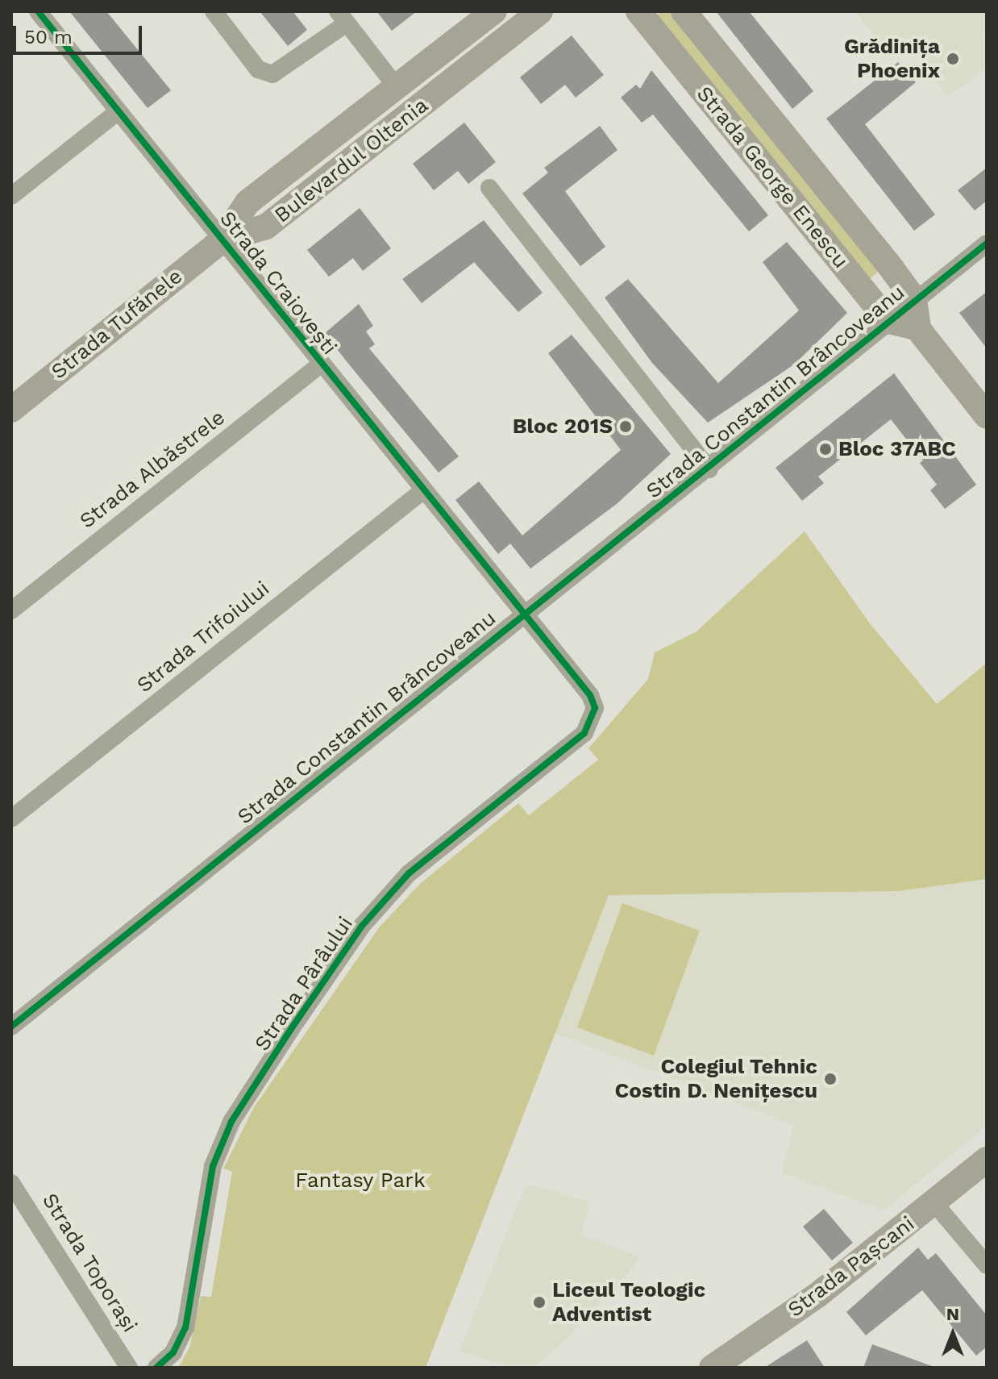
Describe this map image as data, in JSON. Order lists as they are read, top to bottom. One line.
{"streets":{"street":["Bulevardul Oltenia","Strada George Enescu","Strada Craiovești","Strada Tufănele","Strada Constantin Brâncoveanu","Strada Albăstrele","Strada Trifoiului","Strada Pârâului","Strada Toporași","Strada Pașcani"]},"crossings":[["Bulevardul Oltenia","Strada Craiovești"],["Bulevardul Oltenia","Strada Tufănele"],["Strada George Enescu","Strada Constantin Brâncoveanu"],["Strada Craiovești","Strada Tufănele"],["Strada Craiovești","Strada Constantin Brâncoveanu"],["Strada Craiovești","Strada Albăstrele"],["Strada Craiovești","Strada Trifoiului"],["Strada Craiovești","Strada Pârâului"]],"parks":["Fantasy Park"],"places":["Grădinița Phoenix","Bloc 201S","Bloc 37ABC","Colegiul Tehnic Costin D. Nenițescu","Liceul Teologic Adventist"],"scale_bar":"50 m","north":"top"}
